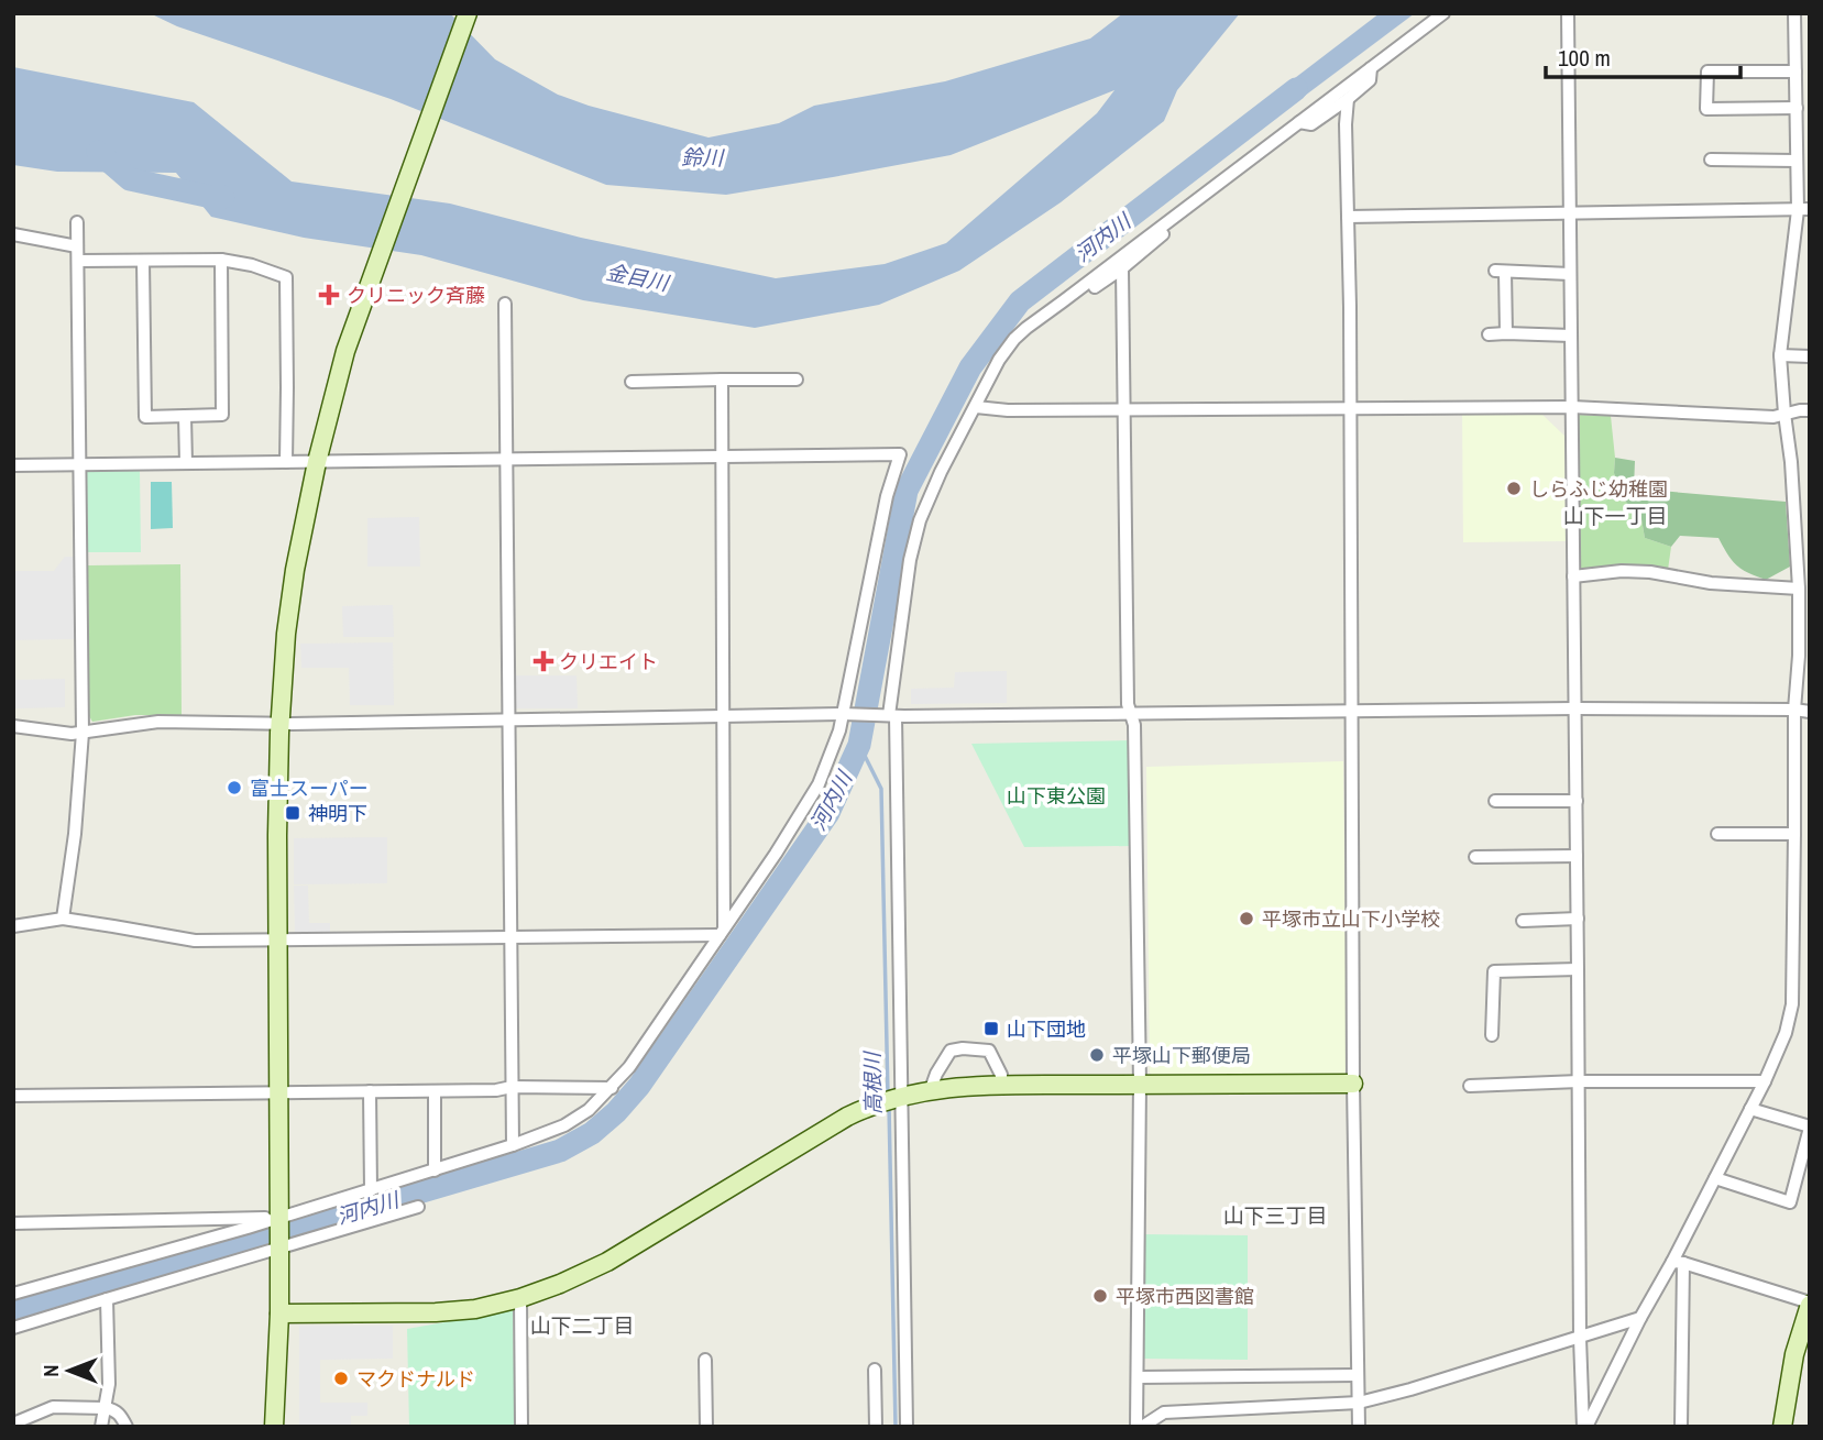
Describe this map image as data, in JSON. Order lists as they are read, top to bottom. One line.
{"districts":["山下一丁目","山下三丁目","山下二丁目"],"water":["鈴川","河内川","金目川","高根川"],"parks":["山下東公園"],"places":{"health":["クリニック斉藤","クリエイト"],"other":["しらふじ幼稚園","富士スーパー","平塚市立山下小学校","平塚山下郵便局","平塚市西図書館","マクドナルド"],"transit":["神明下","山下団地"]},"scale_bar":"100 m","north":"left"}
